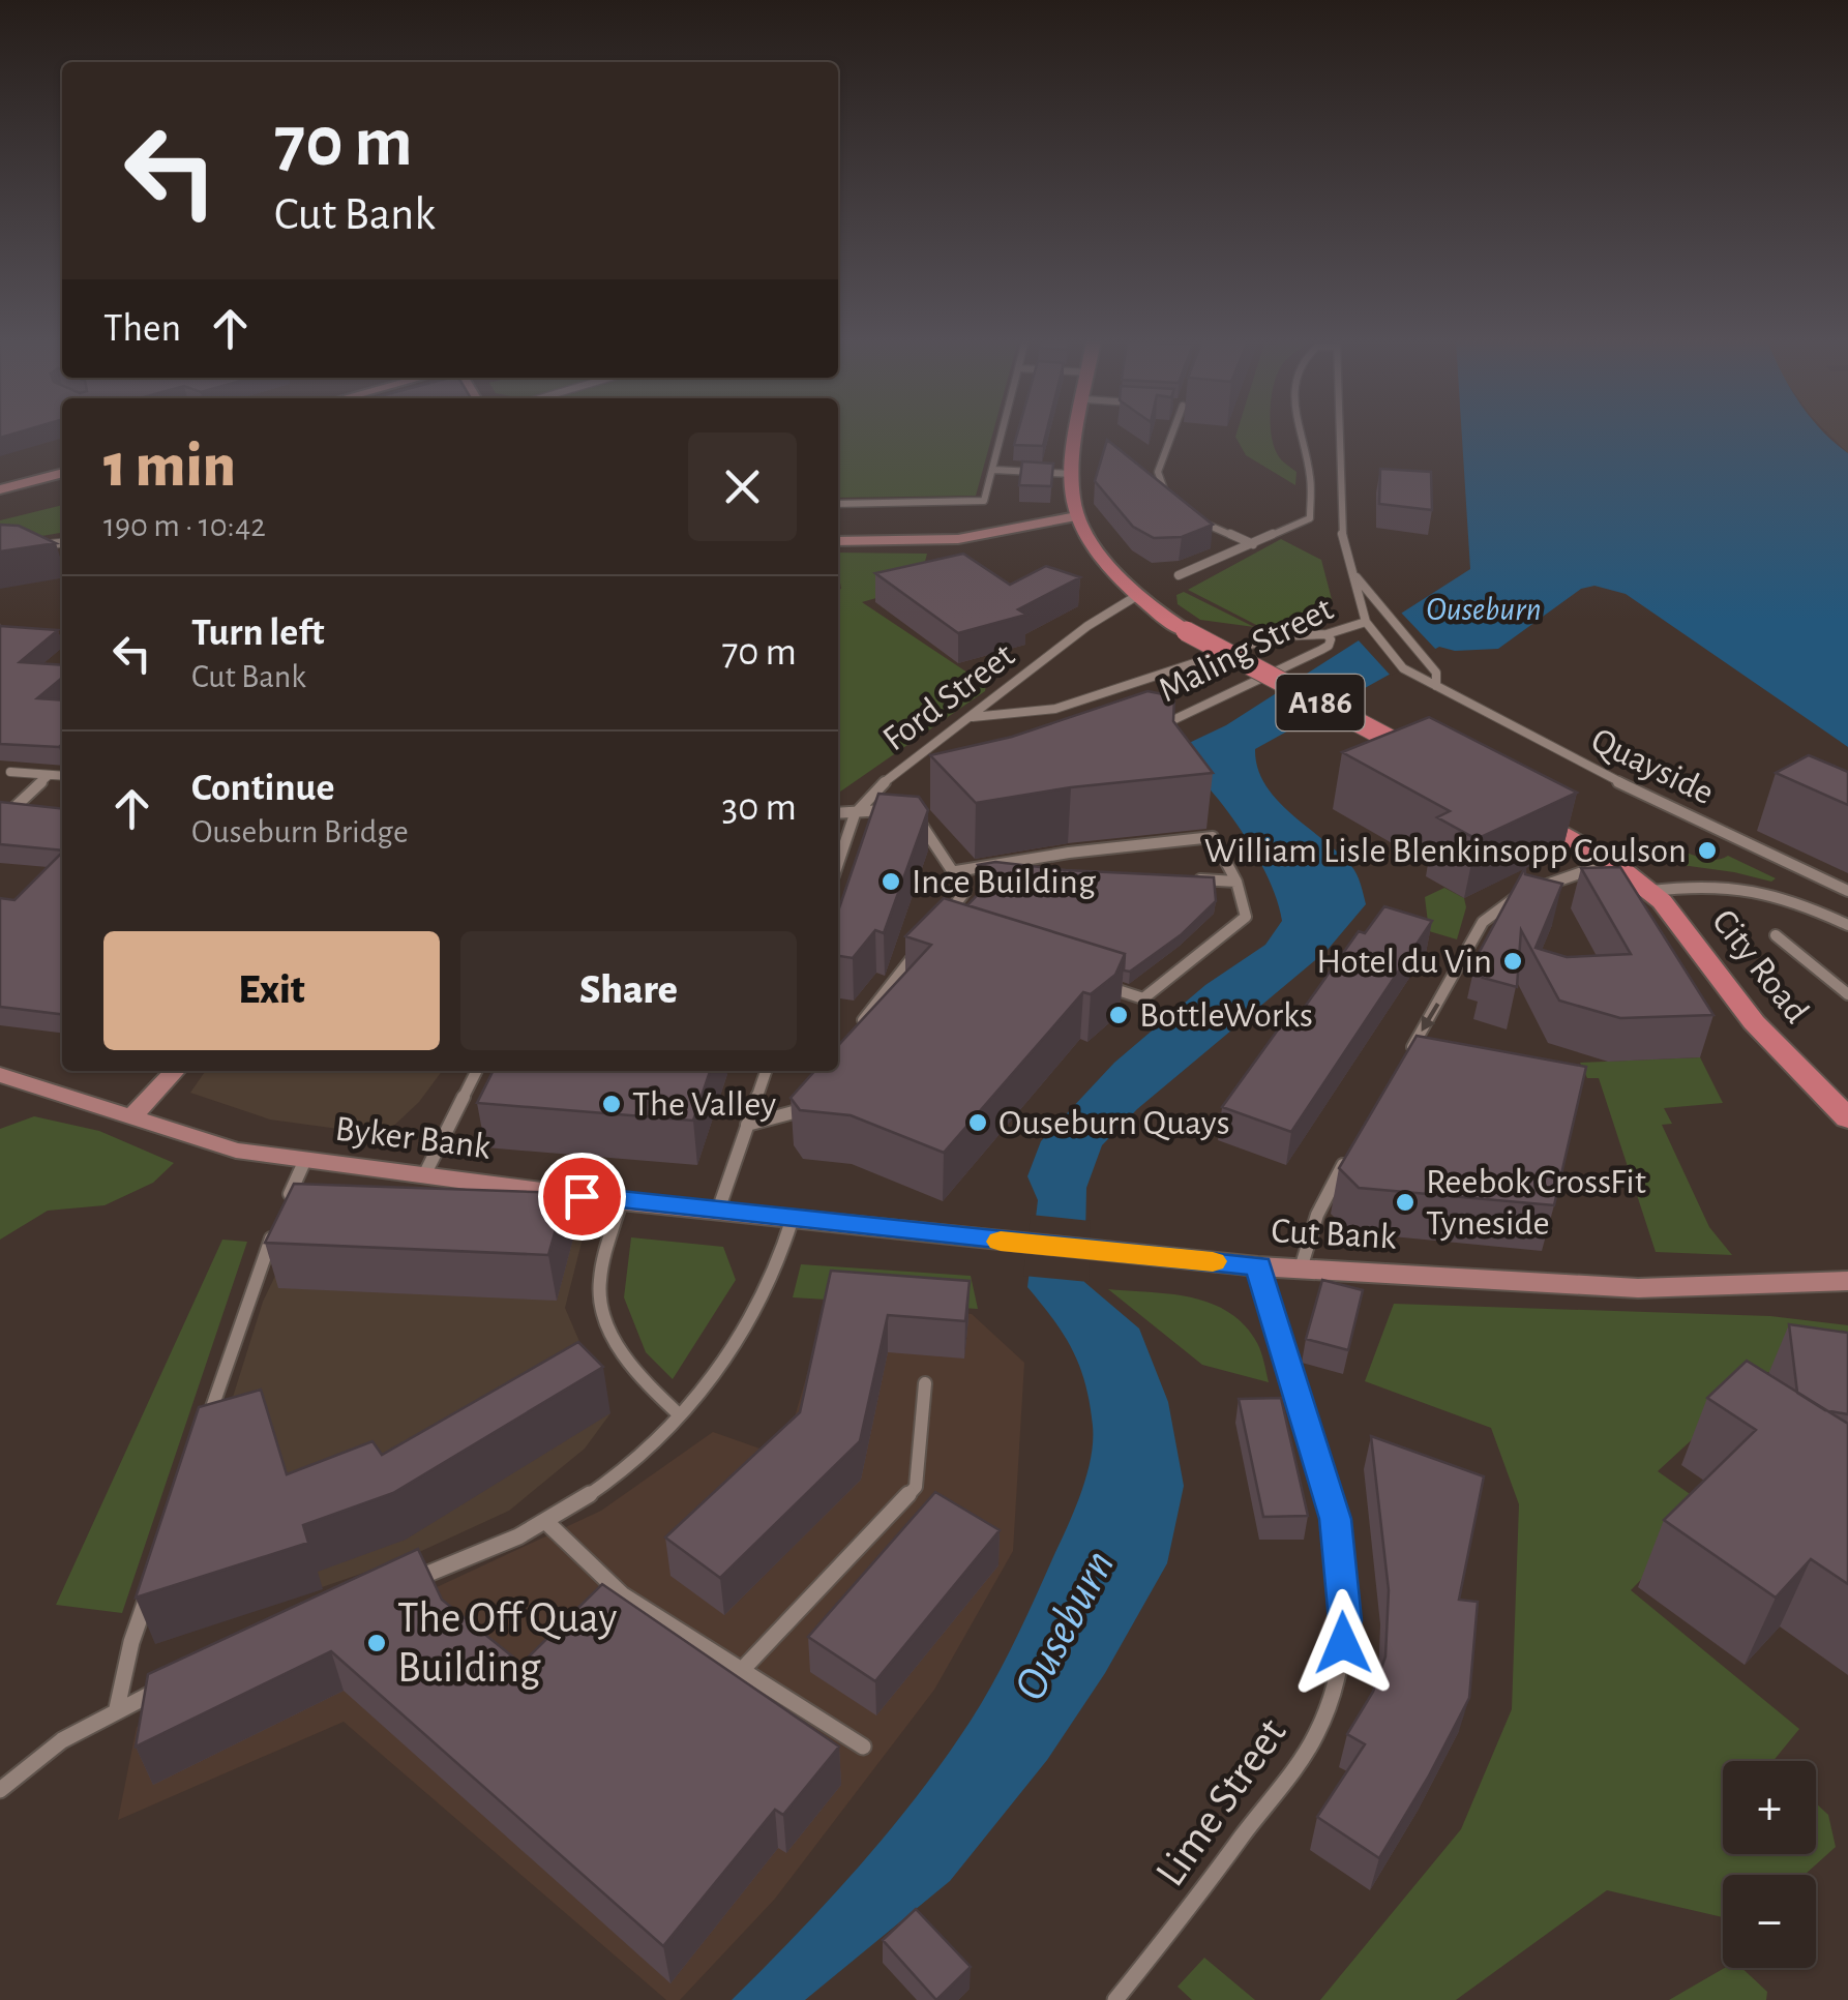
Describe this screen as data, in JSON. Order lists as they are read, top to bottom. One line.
{"streets":{"main road":["A186","City Road","Byker Bank","Cut Bank"],"street":["Maling Street","Ford Street","Quayside","Lime Street"]},"crossings":[["Maling Street","Quayside"],["Ford Street","A186"],["Byker Bank","Cut Bank"],["Cut Bank","Lime Street"]],"water":["Ouseburn"],"places":["William Lisle Blenkinsopp Coulson","Ince Building","Hotel du Vin","BottleWorks","The Valley","Ouseburn Quays","Reebok CrossFit Tyneside","The Off Quay Building"],"page":{"turn":["70 m","Cut Bank"],"then":"Then","heading":["1 min","190 m · 10:42"],"list":[{"name":"Turn left","note":"Cut Bank","value":"70 m"},{"name":"Continue","note":"Ouseburn Bridge","value":"30 m"}],"buttons":["Exit","Share"],"map_buttons":["+","−"]}}
